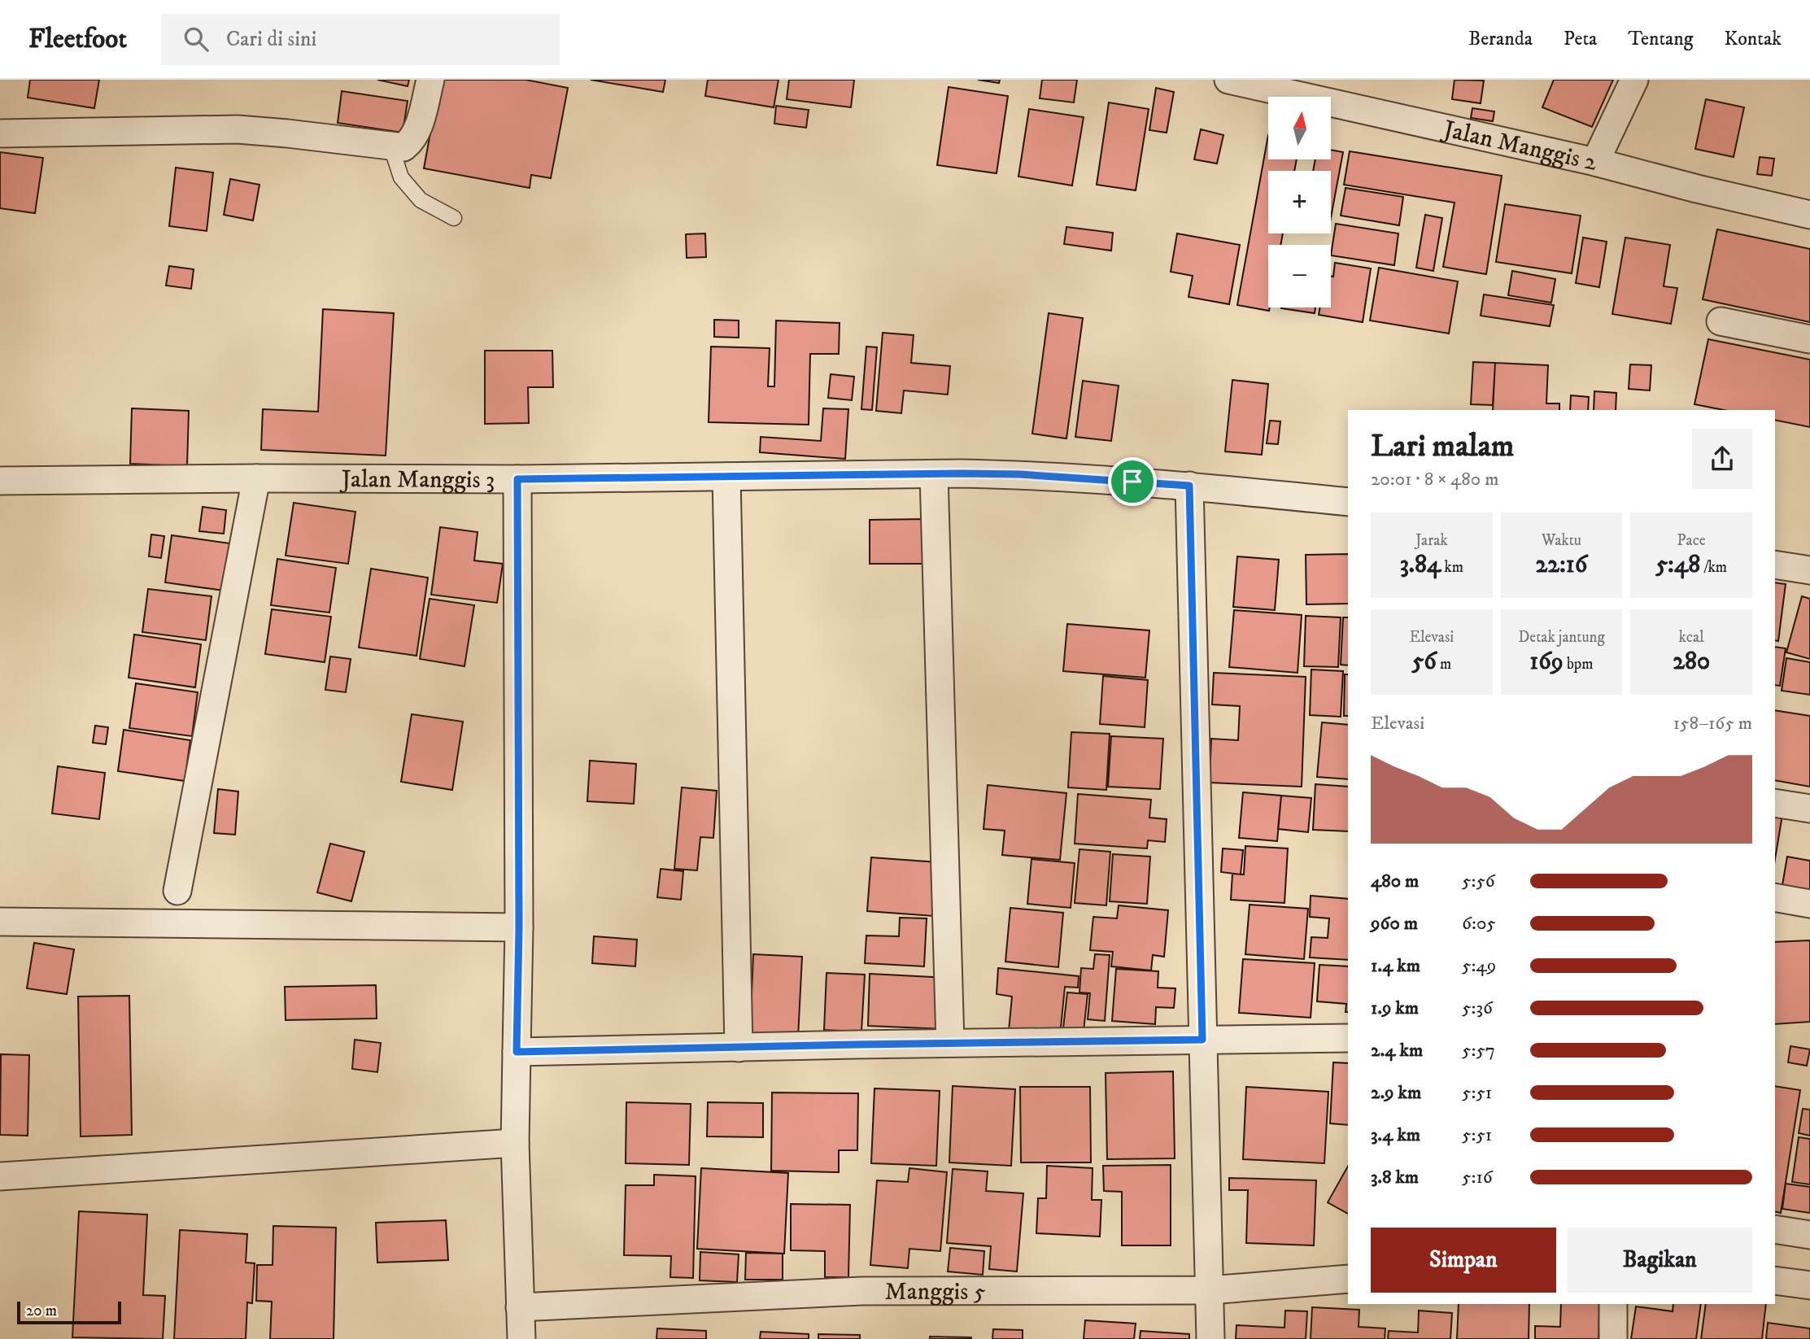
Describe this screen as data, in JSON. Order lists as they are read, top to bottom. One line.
{"streets":{"street":["Jalan Manggis 2","Jalan Manggis 3","Manggis 5"]},"scale_bar":"20 m","north":"top","page":{"header":"Fleetfoot","search":"Cari di sini","nav":["Beranda","Peta","Tentang","Kontak"],"map_buttons":["+","−"],"heading":["Lari malam","20:01 · 8 × 480 m"],"stats":[["Jarak","3.84 km"],["Waktu","22:16"],["Pace","5:48 /km"],["Elevasi","56 m"],["Detak jantung","169 bpm"],["kcal","280"]],"chart":["Elevasi","158–165 m"],"list":[{"name":"480 m","note":"5:56"},{"name":"960 m","note":"6:05"},{"name":"1.4 km","note":"5:49"},{"name":"1.9 km","note":"5:36"},{"name":"2.4 km","note":"5:57"},{"name":"2.9 km","note":"5:51"},{"name":"3.4 km","note":"5:51"},{"name":"3.8 km","note":"5:16"}],"buttons":["Simpan","Bagikan"],"scale":"20 m"}}
